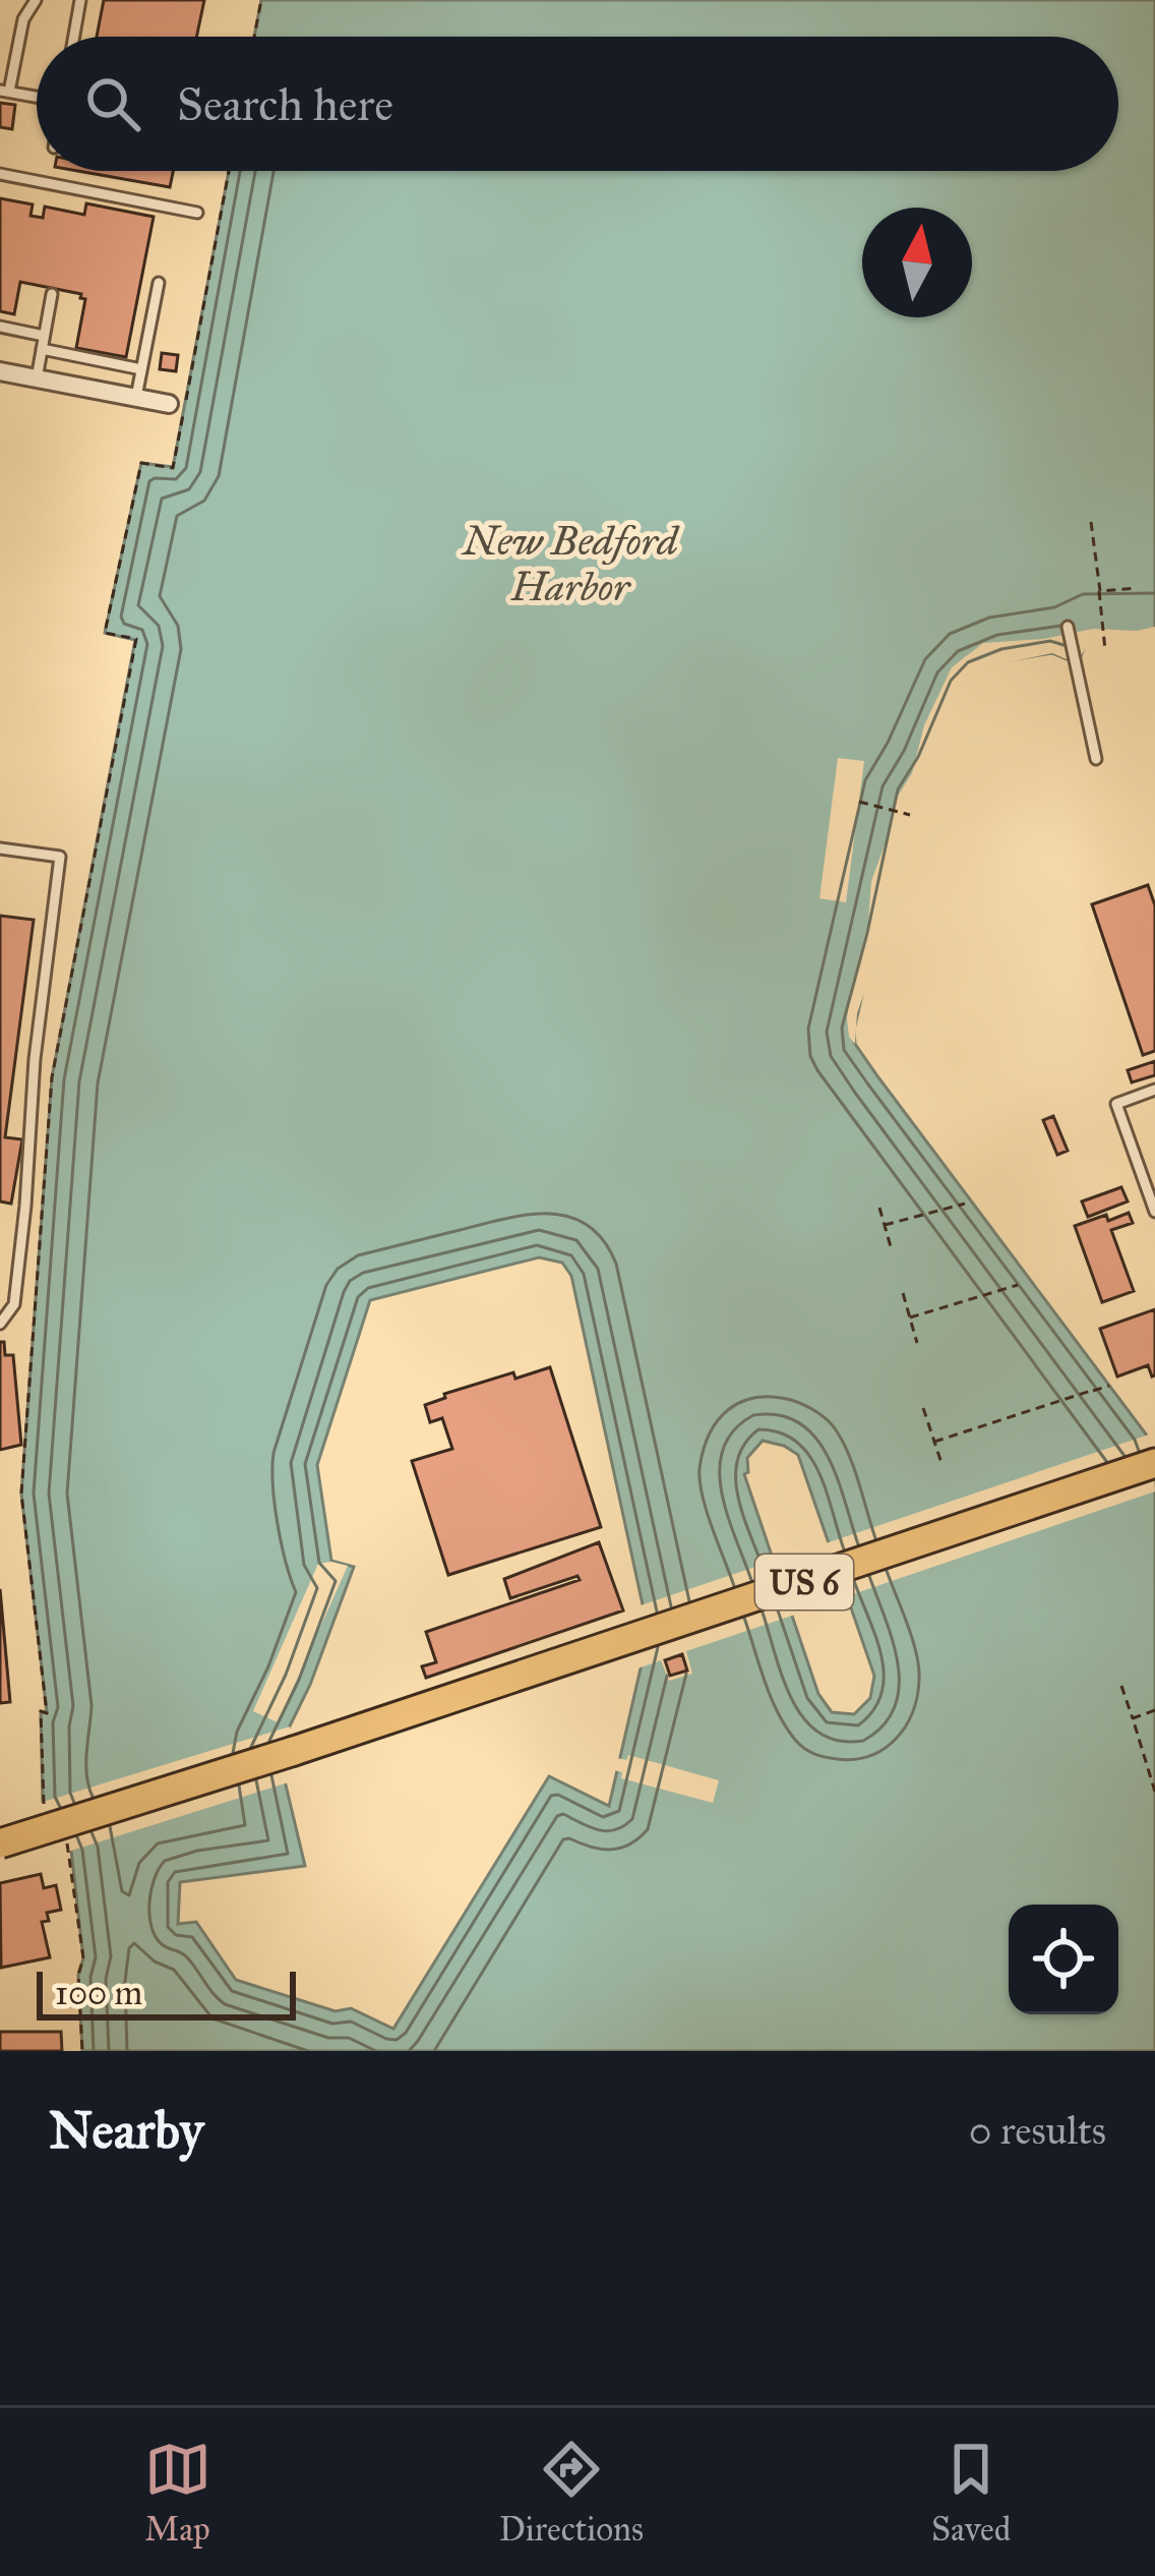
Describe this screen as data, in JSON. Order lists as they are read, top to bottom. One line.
{"streets":{"highway":["US 6"]},"water":["New Bedford Harbor"],"scale_bar":"100 m","north":"top","page":{"search":"Search here","scale":"100 m","heading":["Nearby","0 results"],"nav":["Map","Directions","Saved"]}}
